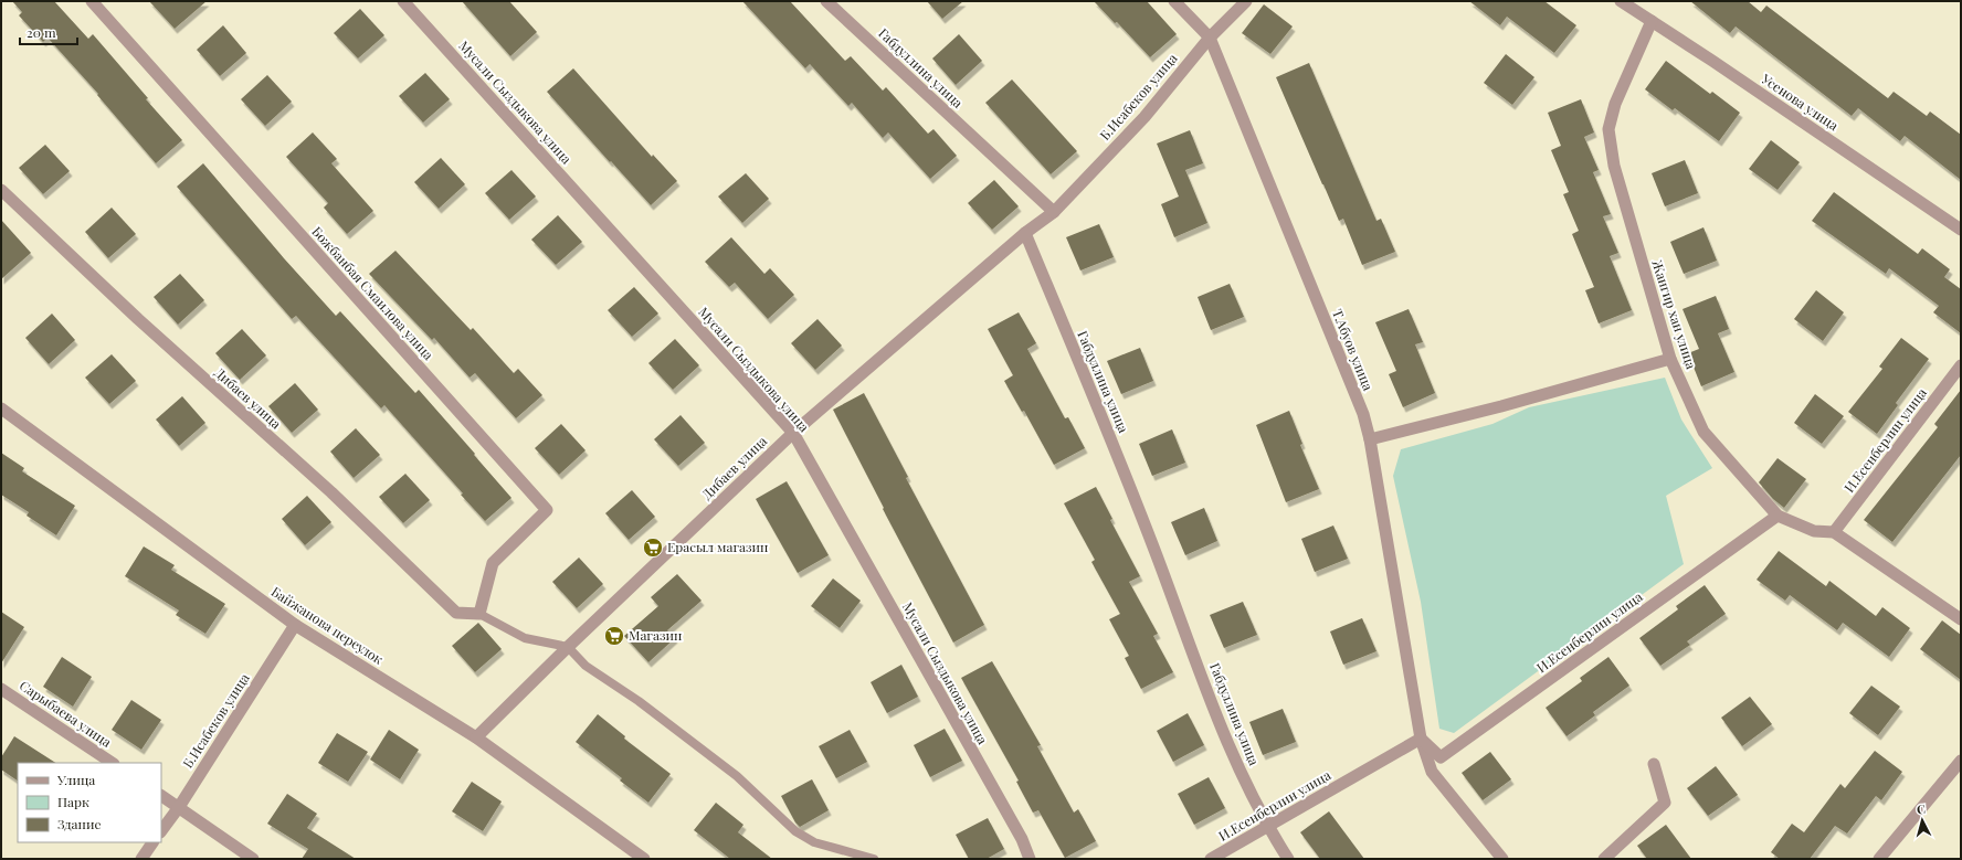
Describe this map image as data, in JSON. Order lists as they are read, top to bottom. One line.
{"streets":{"street":["Габдуллина улица","Б.Исабеков улица","Мусали Сыздыкова улица","Усенова улица","Божбанбая Смаилова улица","Жангир хан улица","Т.Абуов улица","Дибаев улица","И.Есенберлин улица","Байжанова переулок","Сарыбаева улица"]},"crossings":[["Габдуллина улица","Б.Исабеков улица"],["Габдуллина улица","Дибаев улица"],["Габдуллина улица","И.Есенберлин улица"],["Б.Исабеков улица","Т.Абуов улица"],["Б.Исабеков улица","Байжанова переулок"],["Мусали Сыздыкова улица","Дибаев улица"],["Усенова улица","Жангир хан улица"],["Божбанбая Смаилова улица","Дибаев улица"],["Жангир хан улица","И.Есенберлин улица"],["Т.Абуов улица","И.Есенберлин улица"],["Дибаев улица","Байжанова переулок"]],"places":{"supermarket":["Ерасыл магазин","Магазин"]},"legend":["Улица","Парк","Здание"],"scale_bar":"20 m","north":"top"}
